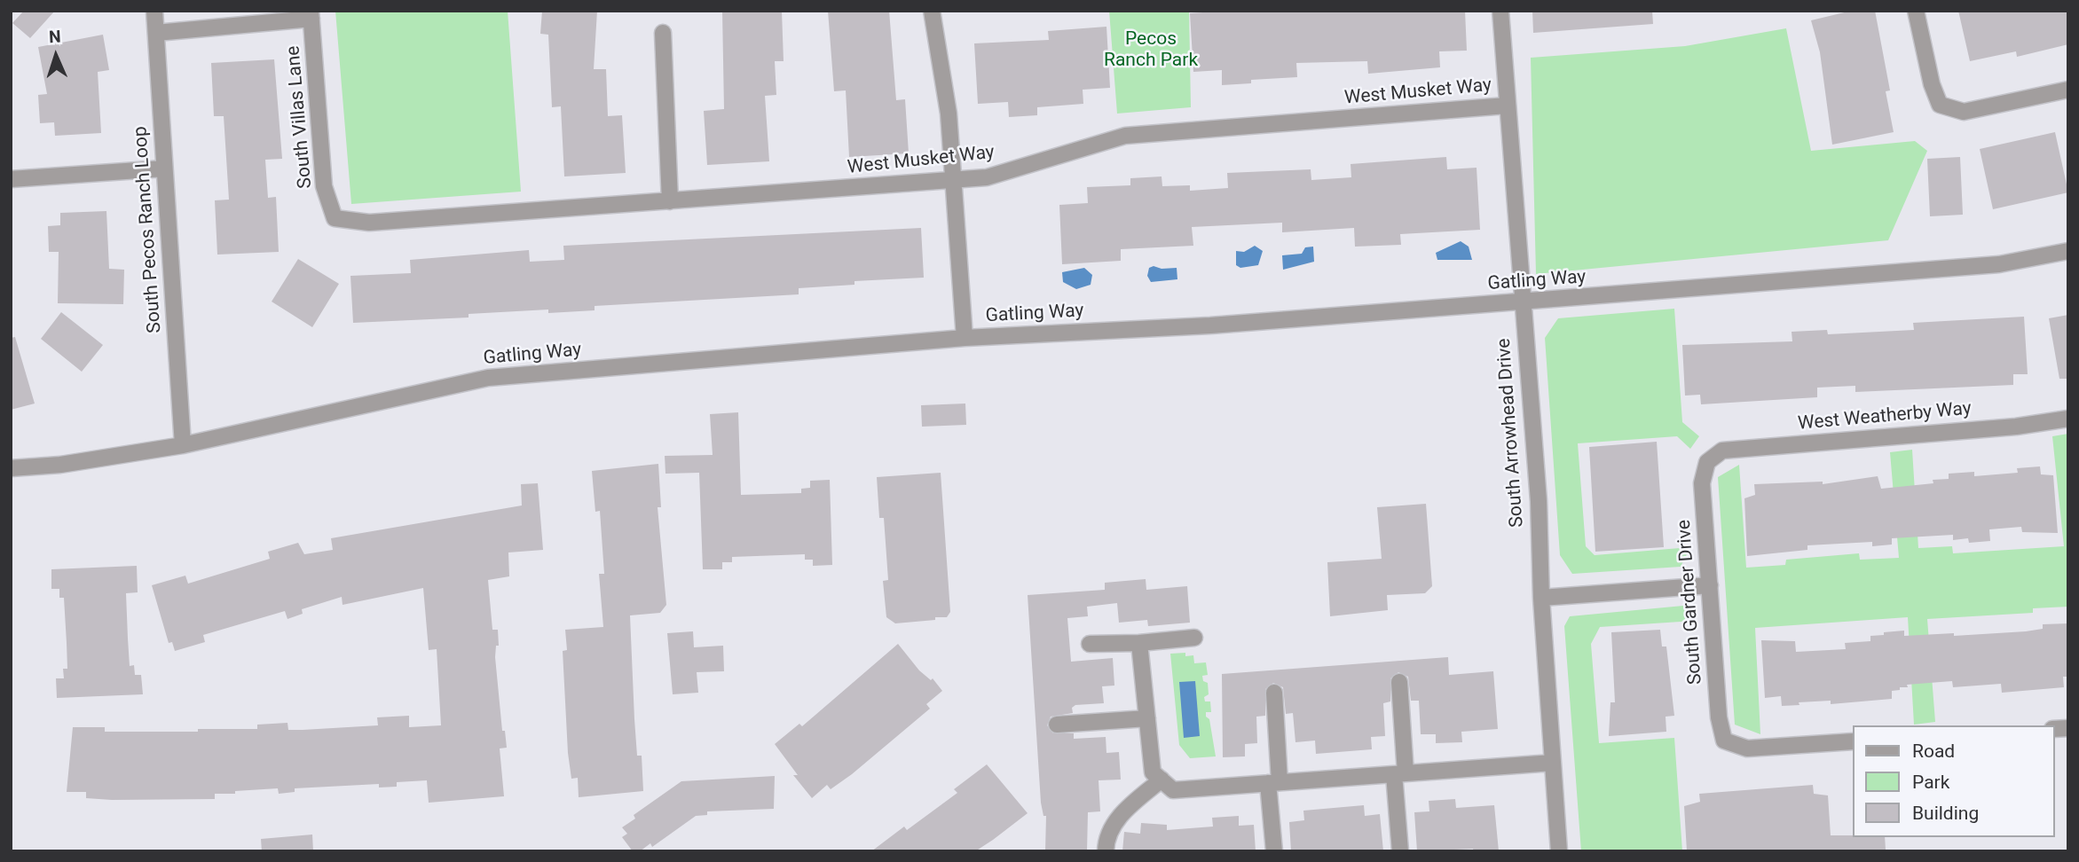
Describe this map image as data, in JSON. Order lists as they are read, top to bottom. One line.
{"streets":{"street":["West Musket Way","South Villas Lane","South Pecos Ranch Loop","Gatling Way","West Weatherby Way","South Arrowhead Drive","South Gardner Drive"]},"crossings":[["West Musket Way","South Villas Lane"],["West Musket Way","South Arrowhead Drive"],["South Pecos Ranch Loop","Gatling Way"],["Gatling Way","South Arrowhead Drive"],["West Weatherby Way","South Gardner Drive"]],"parks":["Pecos Ranch Park"],"legend":["Road","Park","Building"],"north":"top"}
